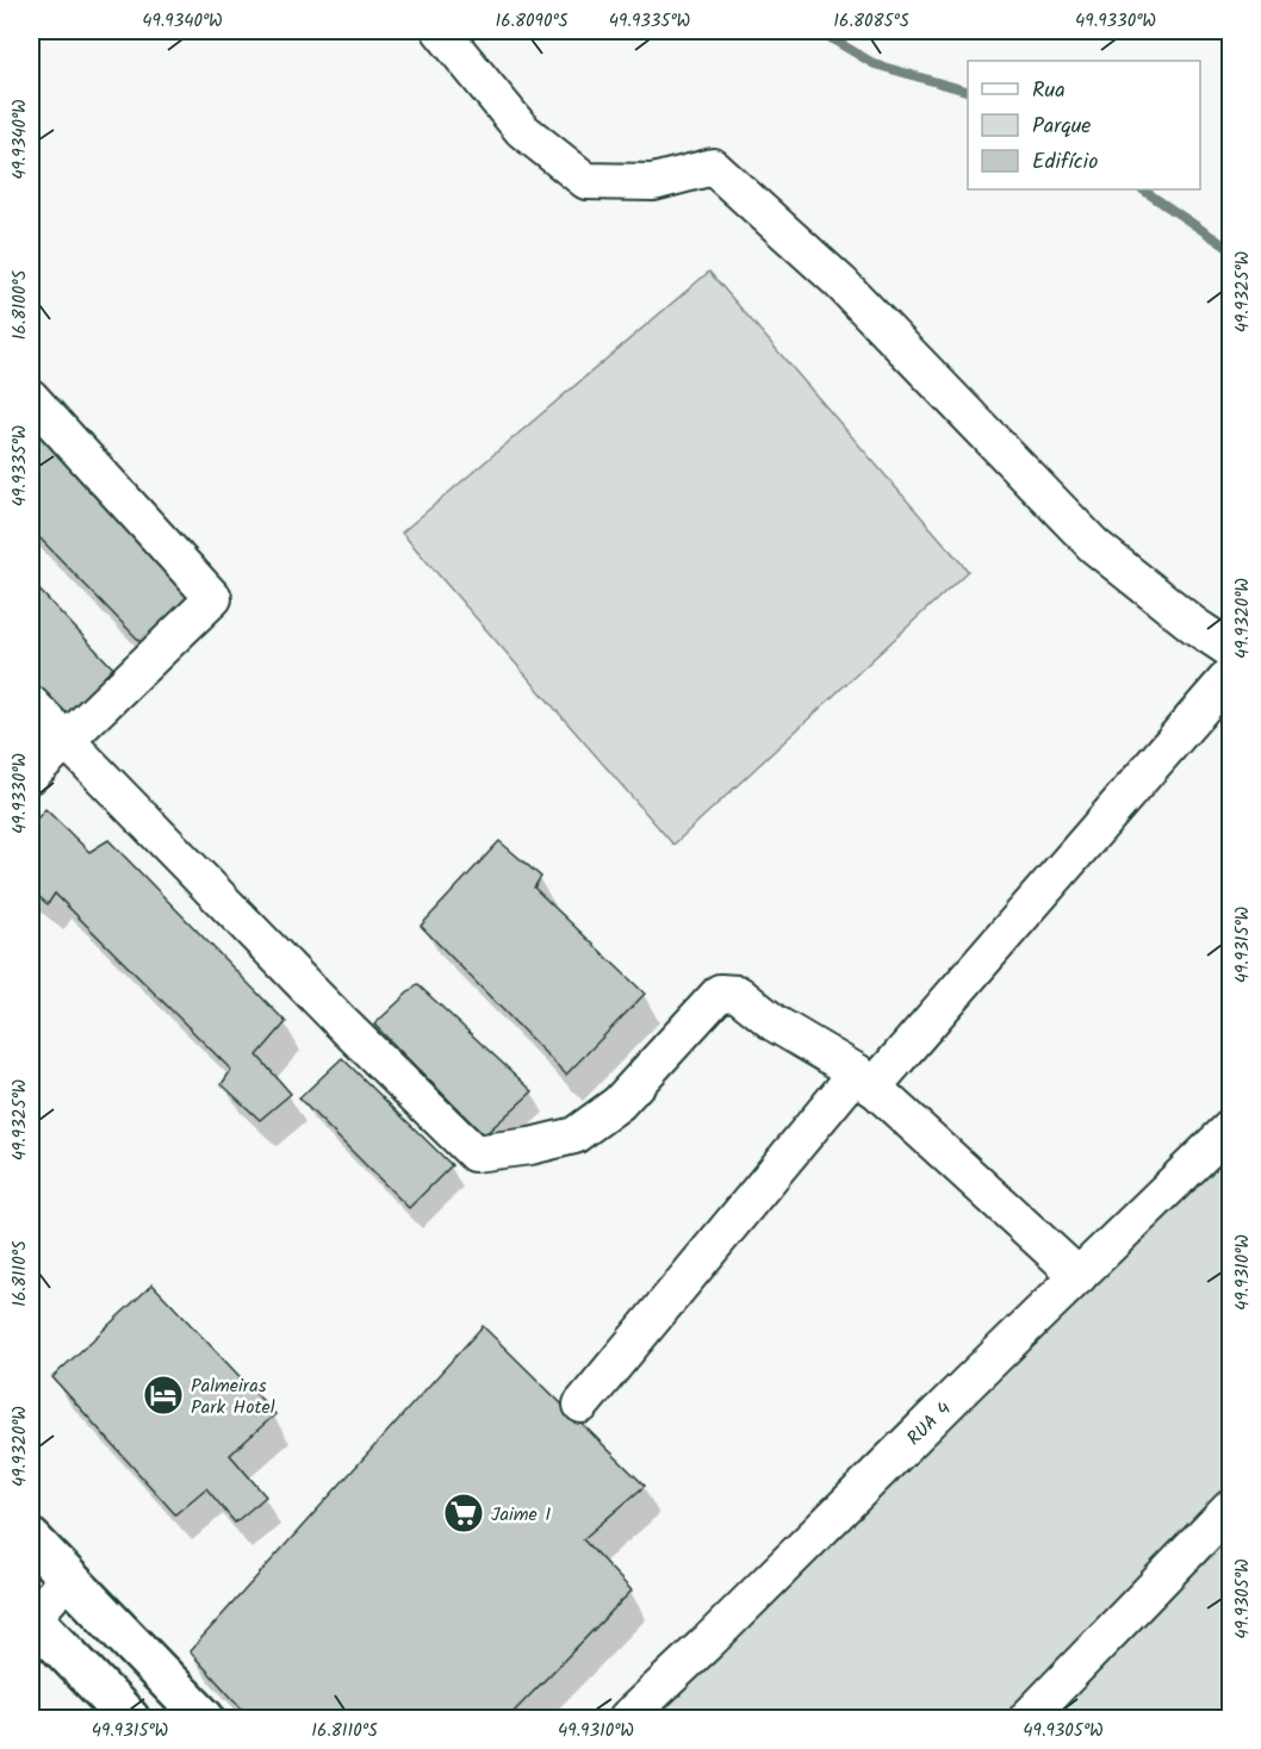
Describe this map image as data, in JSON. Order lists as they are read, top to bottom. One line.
{"streets":{"street":["RUA 4"]},"places":{"hotel":["Palmeiras Park Hotel"],"supermarket":["Jaime I"]},"legend":["Rua","Parque","Edifício"],"coordinates":["49.9340°W","16.8090°S","49.9335°W","16.8085°S","49.9330°W","49.9325°W","16.8100°S","49.9320°W","49.9315°W","49.9310°W","16.8110°S","49.9305°W"]}
